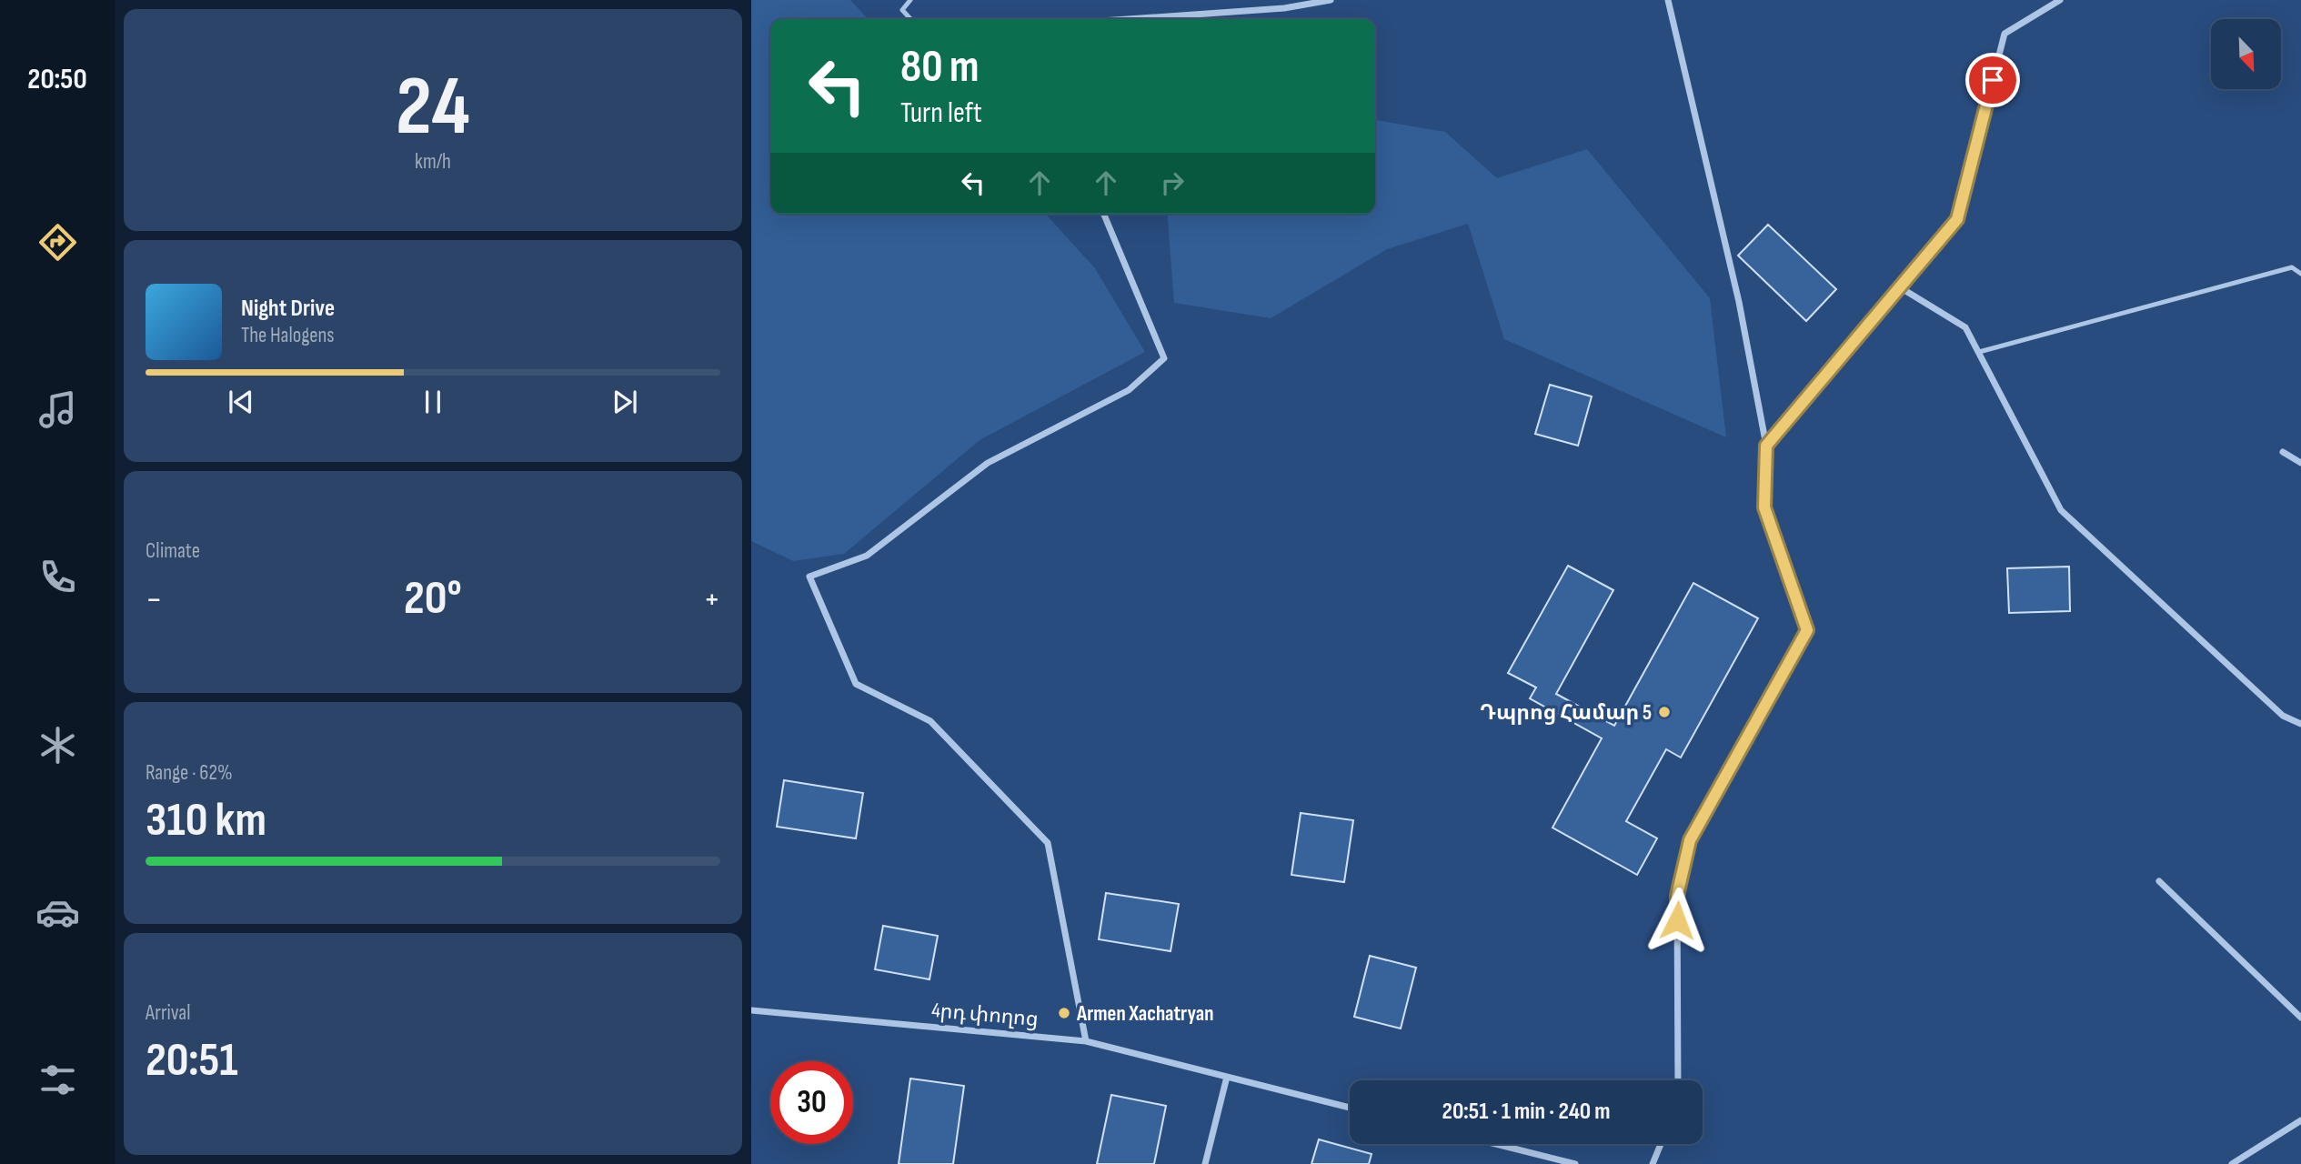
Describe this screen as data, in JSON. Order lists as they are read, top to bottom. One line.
{"streets":{"street":["4րդ փողոց"]},"places":["Դպրոց Համար 5","Armen Xachatryan"],"north":"bottom right","page":{"tabs":"20:50","tile":[["24","km/h"],"Climate",["Range · 62%","310 km"],["Arrival","20:51"]],"turn":["80 m","Turn left"],"song":["Night Drive","The Halogens"],"heat":["−","20°","+"],"limit":"30","trip":"20:51 · 1 min · 240 m"}}
